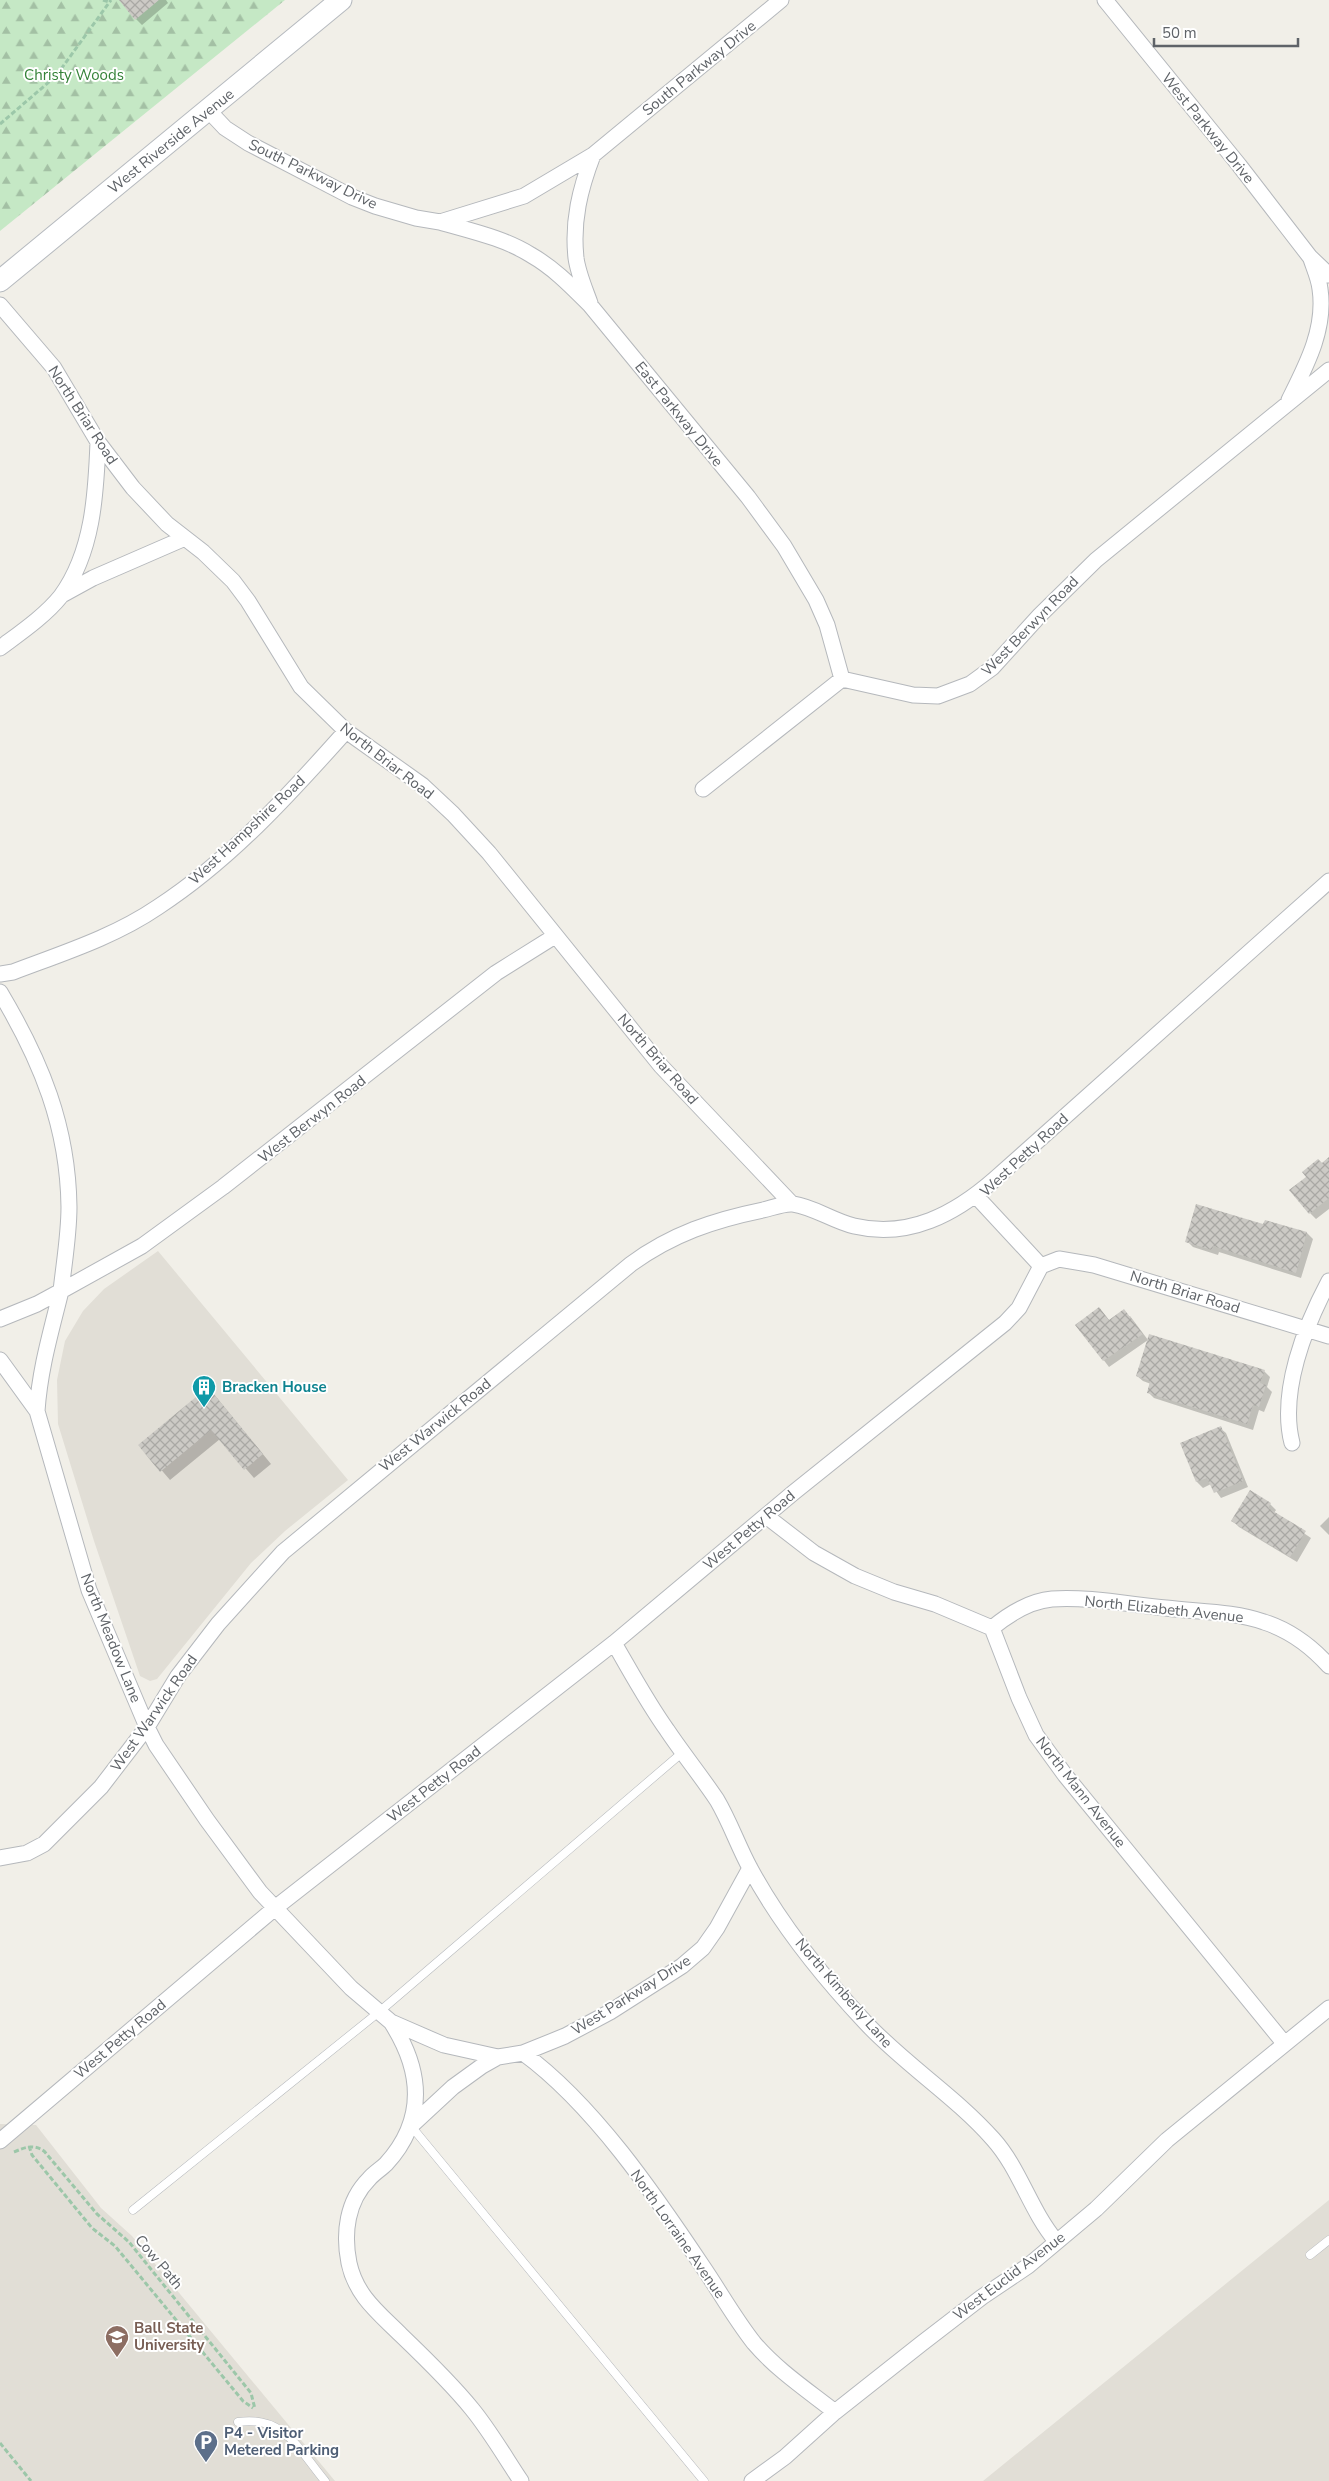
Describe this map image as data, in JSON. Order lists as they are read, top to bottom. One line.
{"streets":{"street":["South Parkway Drive","West Parkway Drive","West Riverside Avenue","East Parkway Drive","North Briar Road","West Berwyn Road","West Hampshire Road","West Petty Road","West Warwick Road","North Elizabeth Avenue","North Meadow Lane","North Mann Avenue","North Kimberly Lane","North Lorraine Avenue","West Euclid Avenue"],"path":["Cow Path"]},"crossings":[["South Parkway Drive","West Riverside Avenue"],["South Parkway Drive","East Parkway Drive"],["West Parkway Drive","West Berwyn Road"],["West Parkway Drive","North Meadow Lane"],["West Parkway Drive","North Kimberly Lane"],["West Parkway Drive","North Lorraine Avenue"],["East Parkway Drive","West Berwyn Road"],["North Briar Road","West Berwyn Road"],["North Briar Road","West Hampshire Road"],["North Briar Road","West Petty Road"],["North Briar Road","West Warwick Road"],["West Petty Road","North Meadow Lane"],["West Petty Road","North Kimberly Lane"],["West Warwick Road","North Meadow Lane"],["North Elizabeth Avenue","North Mann Avenue"],["North Mann Avenue","West Euclid Avenue"],["North Kimberly Lane","West Euclid Avenue"],["North Lorraine Avenue","West Euclid Avenue"]],"parks":["Christy Woods"],"places":{"building":["Bracken House"],"school or university":["Ball State University"],"parking":["P4 - Visitor Metered Parking"]},"scale_bar":"50 m"}
